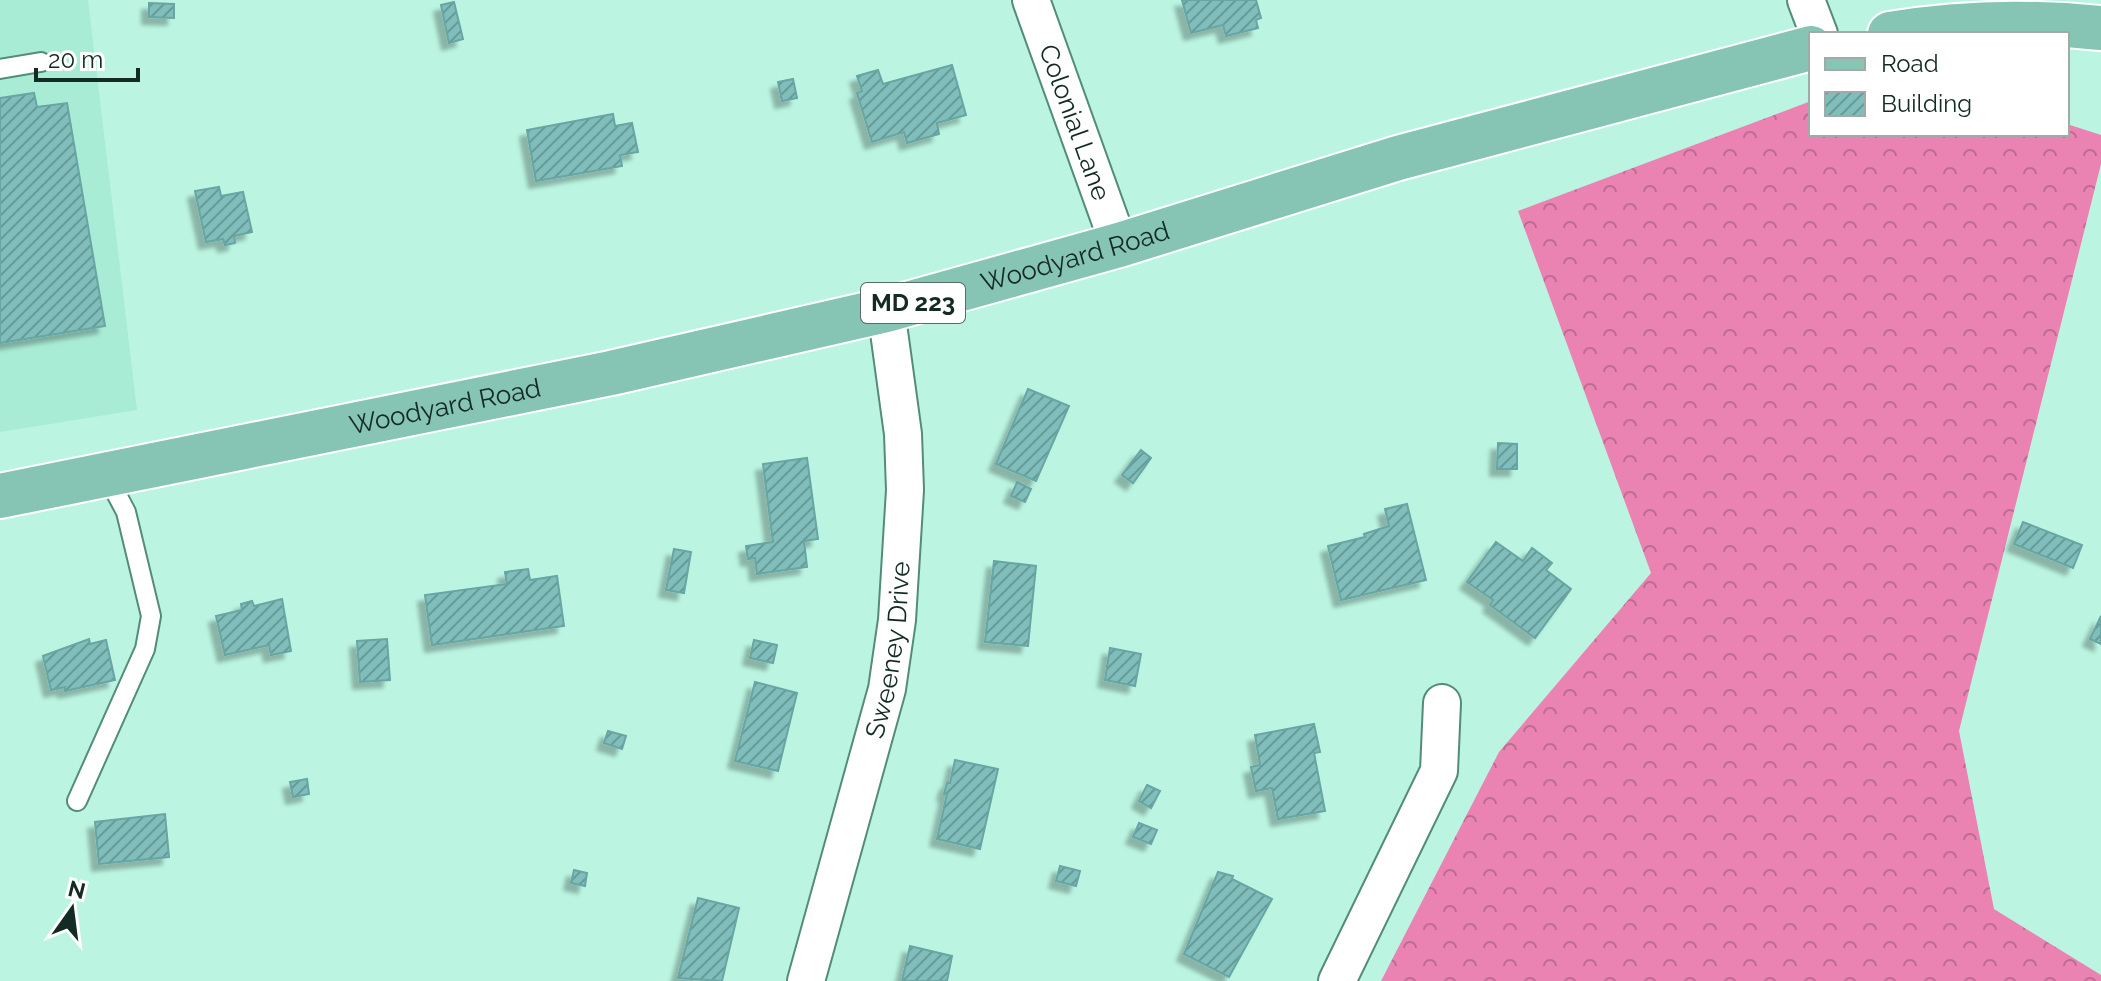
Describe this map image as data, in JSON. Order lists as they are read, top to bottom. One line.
{"streets":{"main road":["Woodyard Road","MD 223"],"street":["Colonial Lane","Sweeney Drive"]},"crossings":[["Colonial Lane","Woodyard Road"],["Woodyard Road","Sweeney Drive"]],"legend":["Road","Building"],"scale_bar":"20 m","north":"top"}
